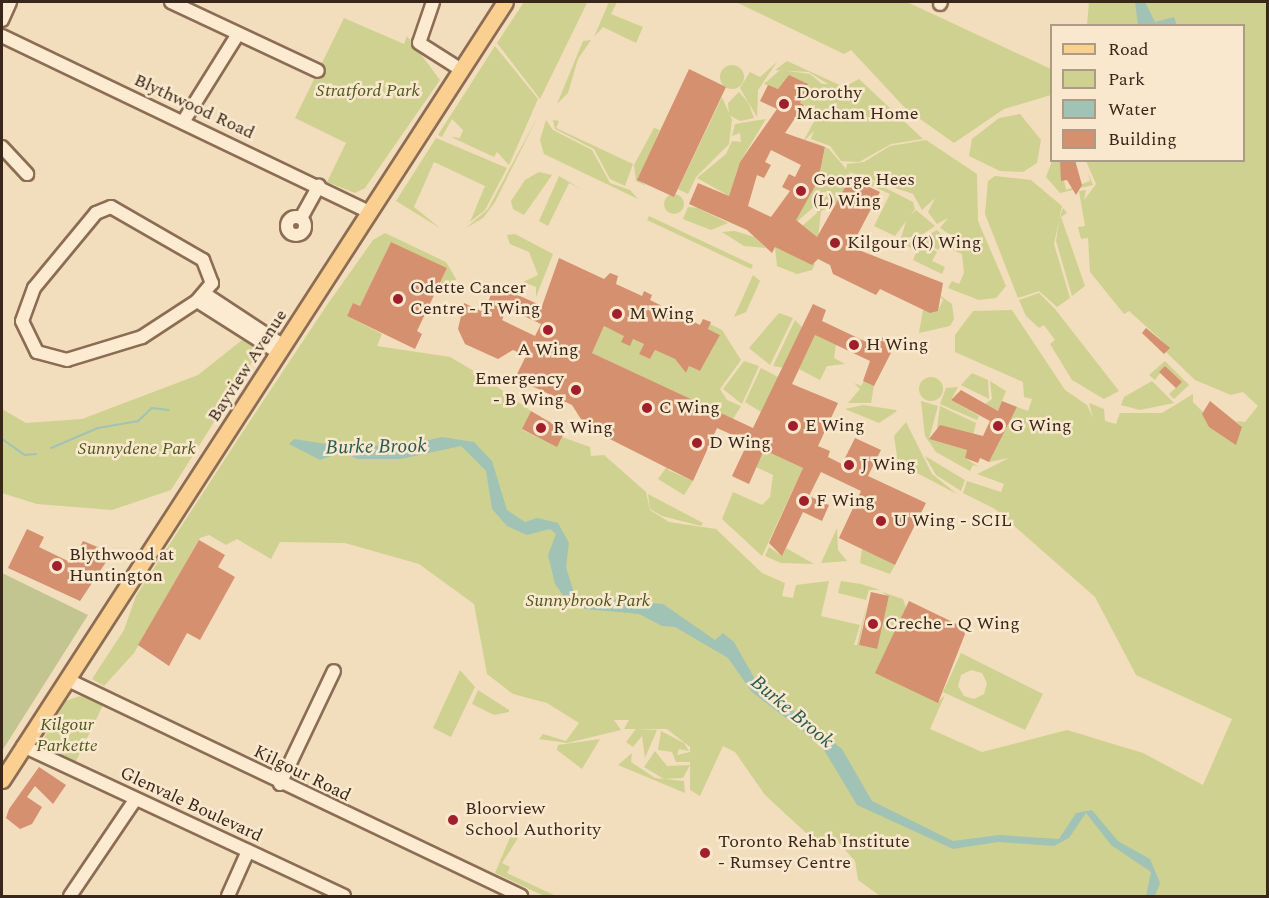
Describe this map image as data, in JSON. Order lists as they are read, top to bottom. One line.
{"streets":{"main road":["Bayview Avenue"],"street":["Blythwood Road","Kilgour Road","Glenvale Boulevard"]},"crossings":[["Blythwood Road","Bayview Avenue"],["Bayview Avenue","Kilgour Road"],["Bayview Avenue","Glenvale Boulevard"]],"water":["Burke Brook"],"parks":["Stratford Park","Sunnydene Park","Sunnybrook Park","Kilgour Parkette"],"places":["Dorothy Macham Home","George Hees (L) Wing","Kilgour (K) Wing","Odette Cancer Centre - T Wing","M Wing","A Wing","H Wing","Emergency - B Wing","C Wing","E Wing","G Wing","R Wing","D Wing","J Wing","F Wing","U Wing - SCIL","Blythwood at Huntington","Creche - Q Wing","Bloorview School Authority","Toronto Rehab Institute - Rumsey Centre"],"legend":["Road","Park","Water","Building"]}
